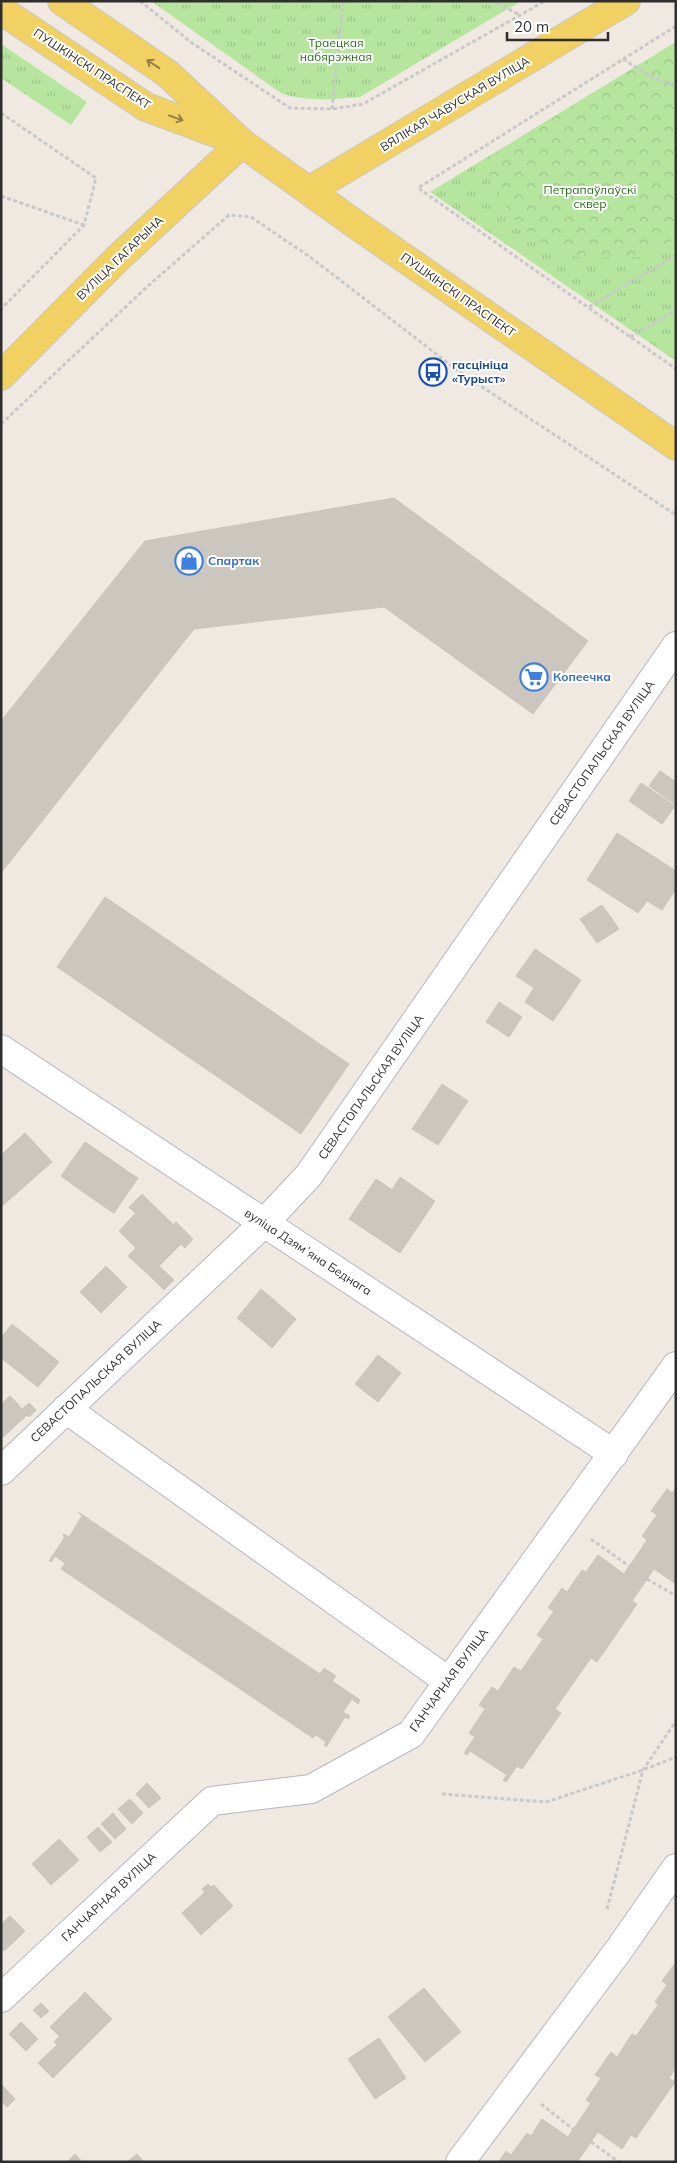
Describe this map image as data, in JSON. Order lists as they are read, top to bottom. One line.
{"streets":{"main road":["ПУШКІНСКІ ПРАСПЕКТ","ВЯЛІКАЯ ЧАВУСКАЯ ВУЛІЦА","ВУЛІЦА ГАГАРЫНА"],"street":["СЕВАСТОПАЛЬСКАЯ ВУЛІЦА","вуліца Дзямʼяна Беднага","ГАНЧАРНАЯ ВУЛІЦА"]},"crossings":[["ПУШКІНСКІ ПРАСПЕКТ","ВЯЛІКАЯ ЧАВУСКАЯ ВУЛІЦА"],["ПУШКІНСКІ ПРАСПЕКТ","ВУЛІЦА ГАГАРЫНА"],["СЕВАСТОПАЛЬСКАЯ ВУЛІЦА","вуліца Дзямʼяна Беднага"],["вуліца Дзямʼяна Беднага","ГАНЧАРНАЯ ВУЛІЦА"]],"parks":["Траецкая набярэжная","Петрапаўлаўскі сквер"],"places":{"bus stop":["гасцініца «Турыст»"],"shop":["Спартак"],"supermarket":["Копеечка"]},"scale_bar":"20 m"}
